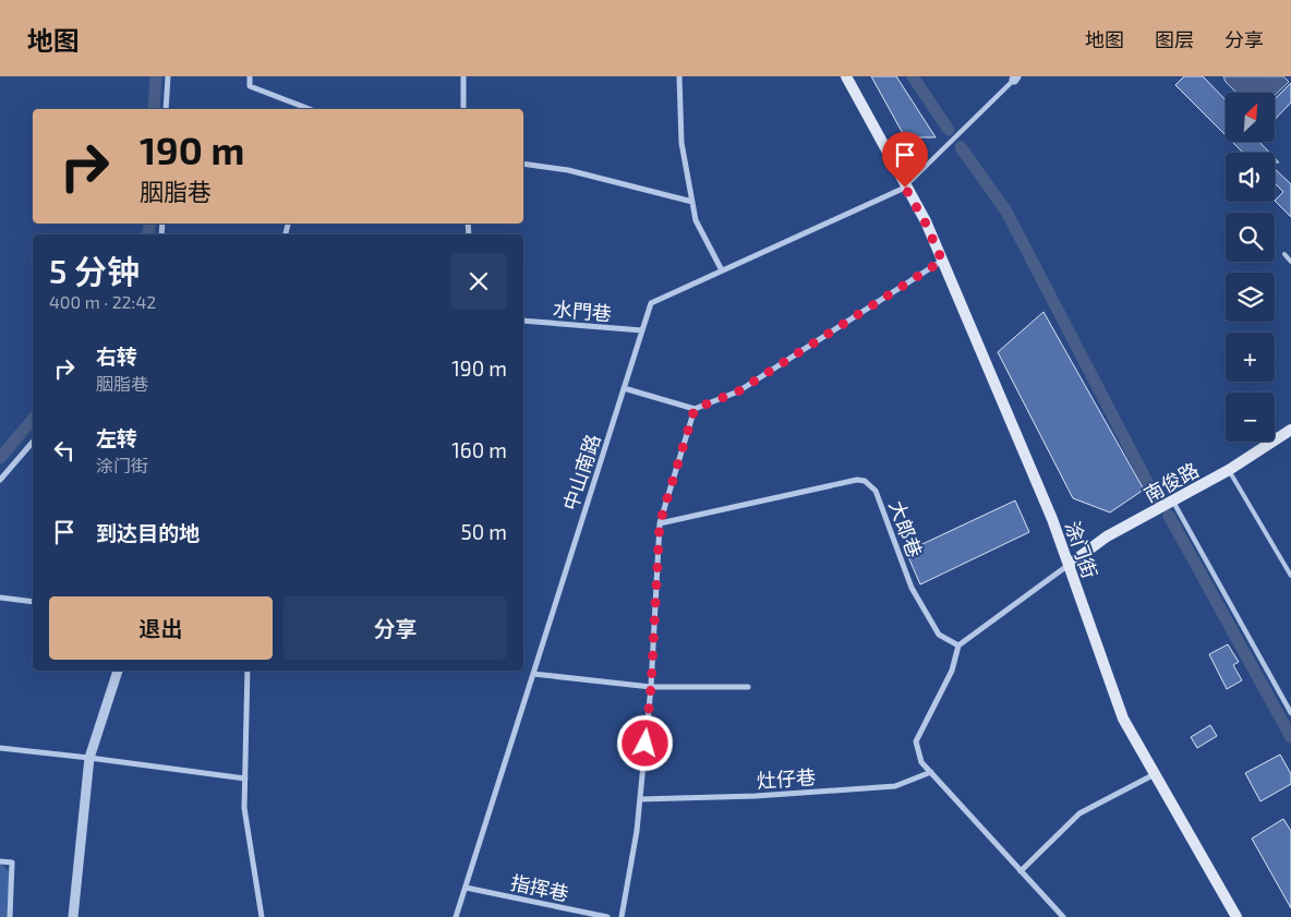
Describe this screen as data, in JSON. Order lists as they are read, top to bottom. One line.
{"streets":{"main road":["南俊路","涂门街"],"street":["水門巷","中山南路","大郎巷","灶仔巷","指挥巷"]},"crossings":[["水門巷","中山南路"],["中山南路","涂门街"],["中山南路","指挥巷"],["南俊路","涂门街"]],"north":"top right","page":{"header":"地图","nav":["地图","图层","分享"],"map_buttons":["+","−"],"turn":["190 m","胭脂巷"],"heading":["5 分钟","400 m · 22:42"],"list":[{"name":"右转","note":"胭脂巷","value":"190 m"},{"name":"左转","note":"涂门街","value":"160 m"},{"name":"到达目的地","value":"50 m"}],"buttons":["退出","分享"]}}
